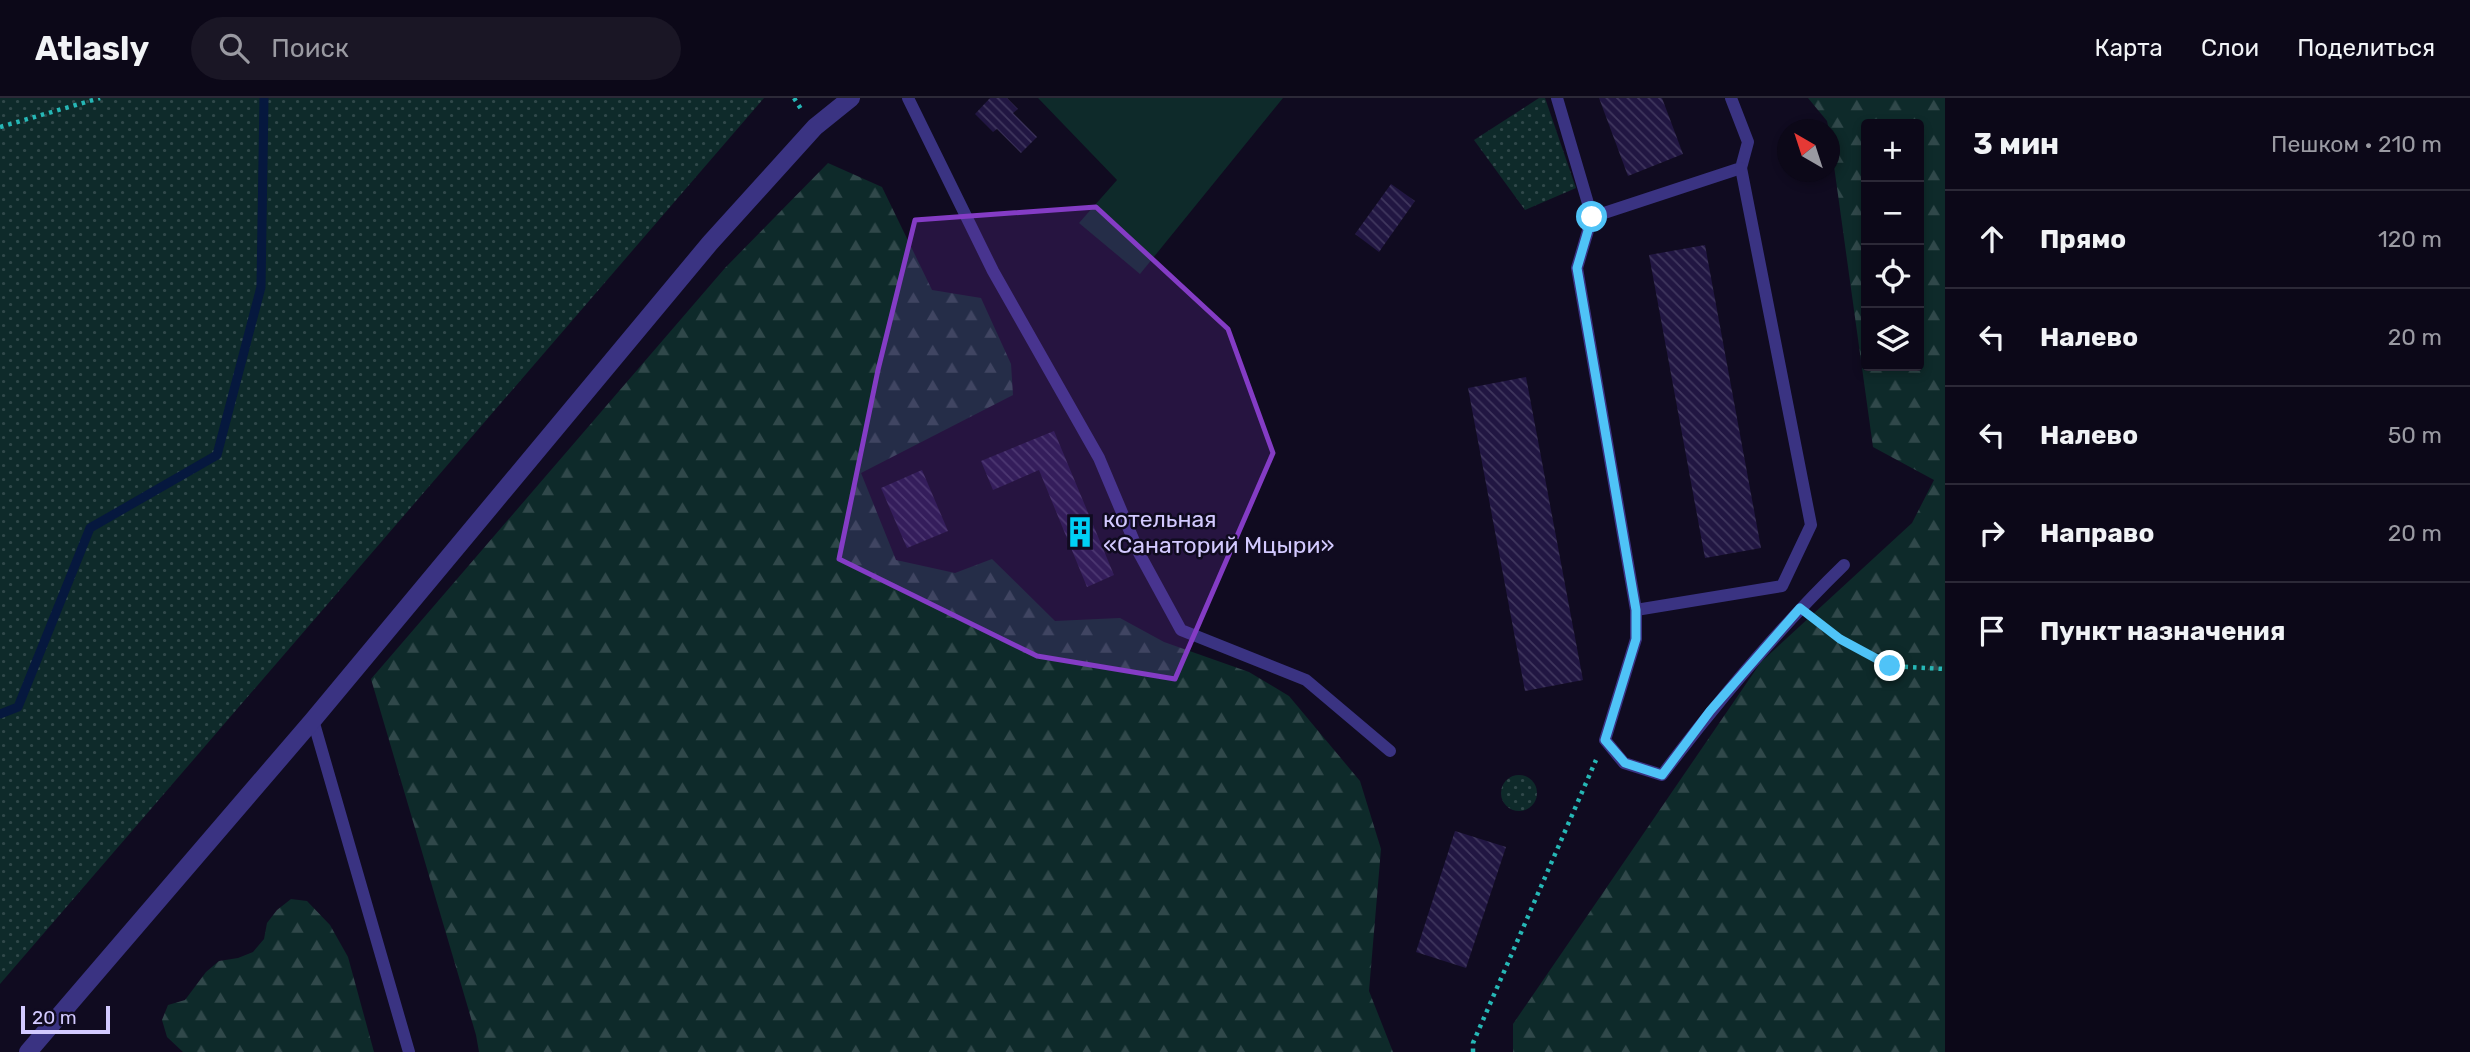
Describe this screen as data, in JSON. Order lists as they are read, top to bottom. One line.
{"places":{"building":["котельная «Санаторий Мцыри»"]},"scale_bar":"20 m","north":"top left","page":{"header":"Atlasly","search":"Поиск","nav":["Карта","Слои","Поделиться"],"heading":["3 мин","Пешком · 210 m"],"map_buttons":["+","−"],"list":[["Прямо","120 m"],["Налево","20 m"],["Налево","50 m"],["Направо","20 m"],"Пункт назначения"],"scale":"20 m"}}
